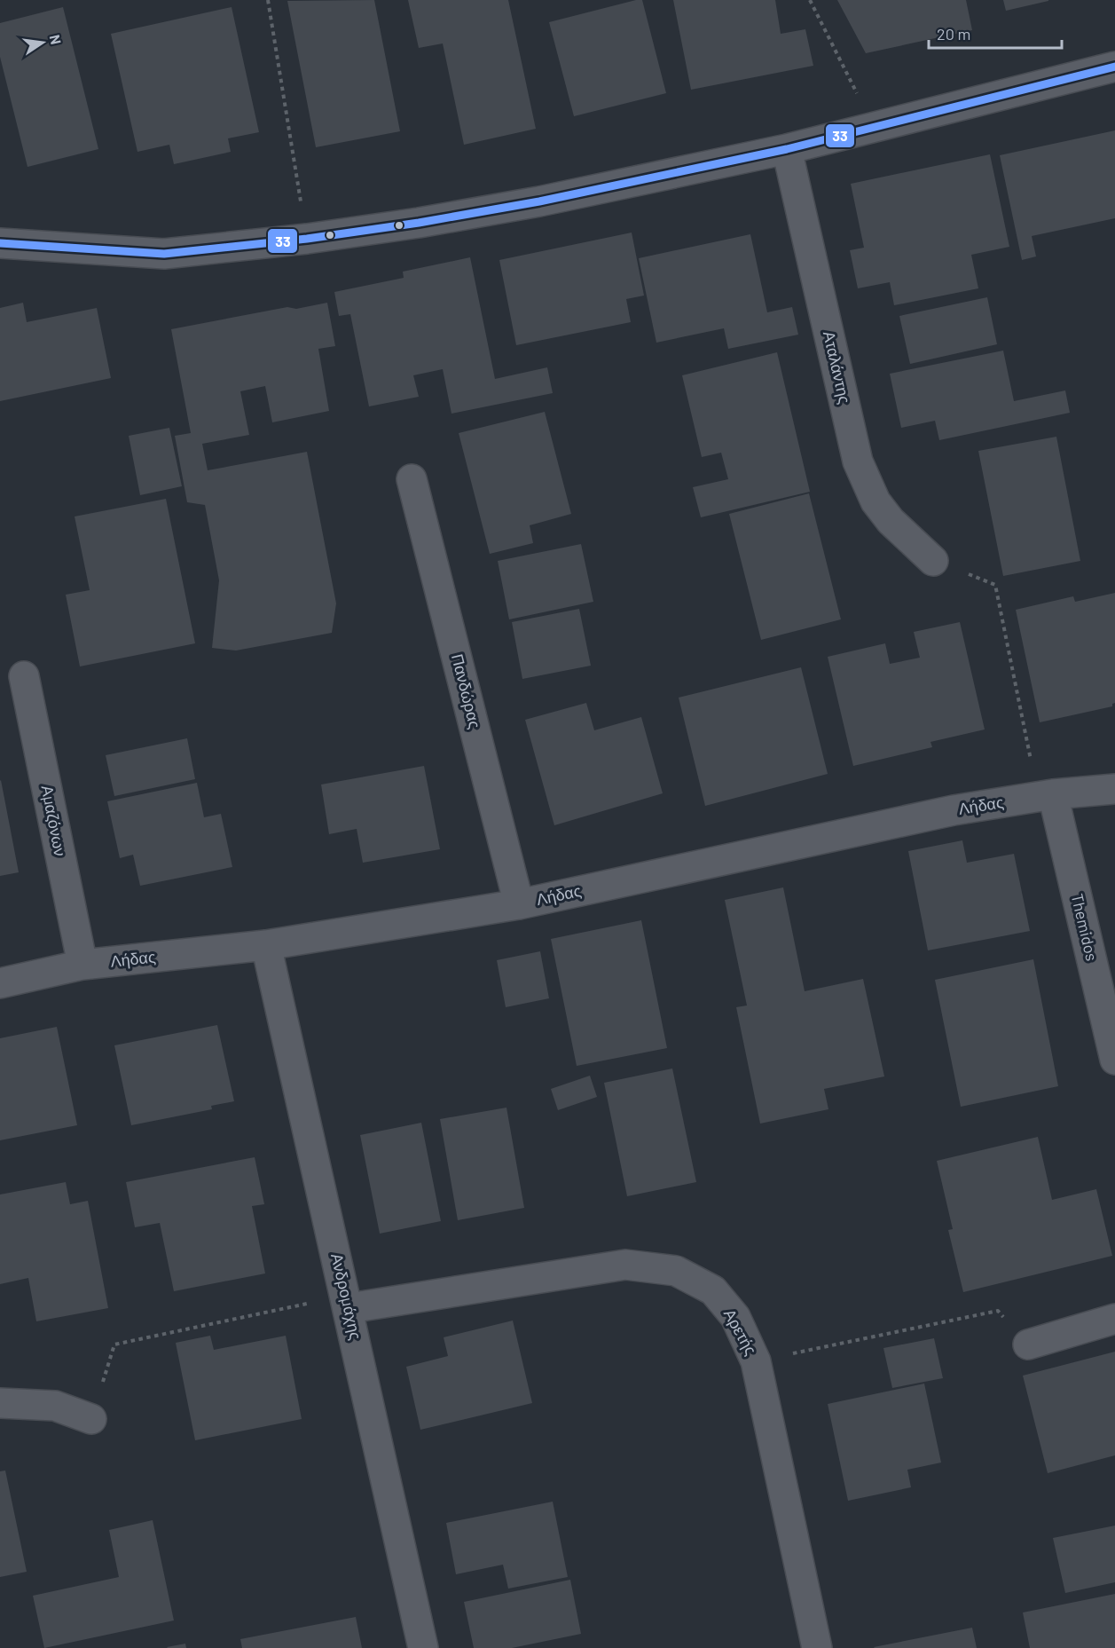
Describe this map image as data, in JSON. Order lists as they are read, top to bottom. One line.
{"streets":{"street":["Αταλάντης","Πανδώρας","Λήδας","Αμαζόνων","Themidos","Ανδρομάχης","Αρετής"]},"crossings":[["Πανδώρας","Λήδας"],["Λήδας","Αμαζόνων"],["Λήδας","Themidos"],["Λήδας","Ανδρομάχης"],["Ανδρομάχης","Αρετής"]],"lines":["transit line 33"],"scale_bar":"20 m","north":"right"}
